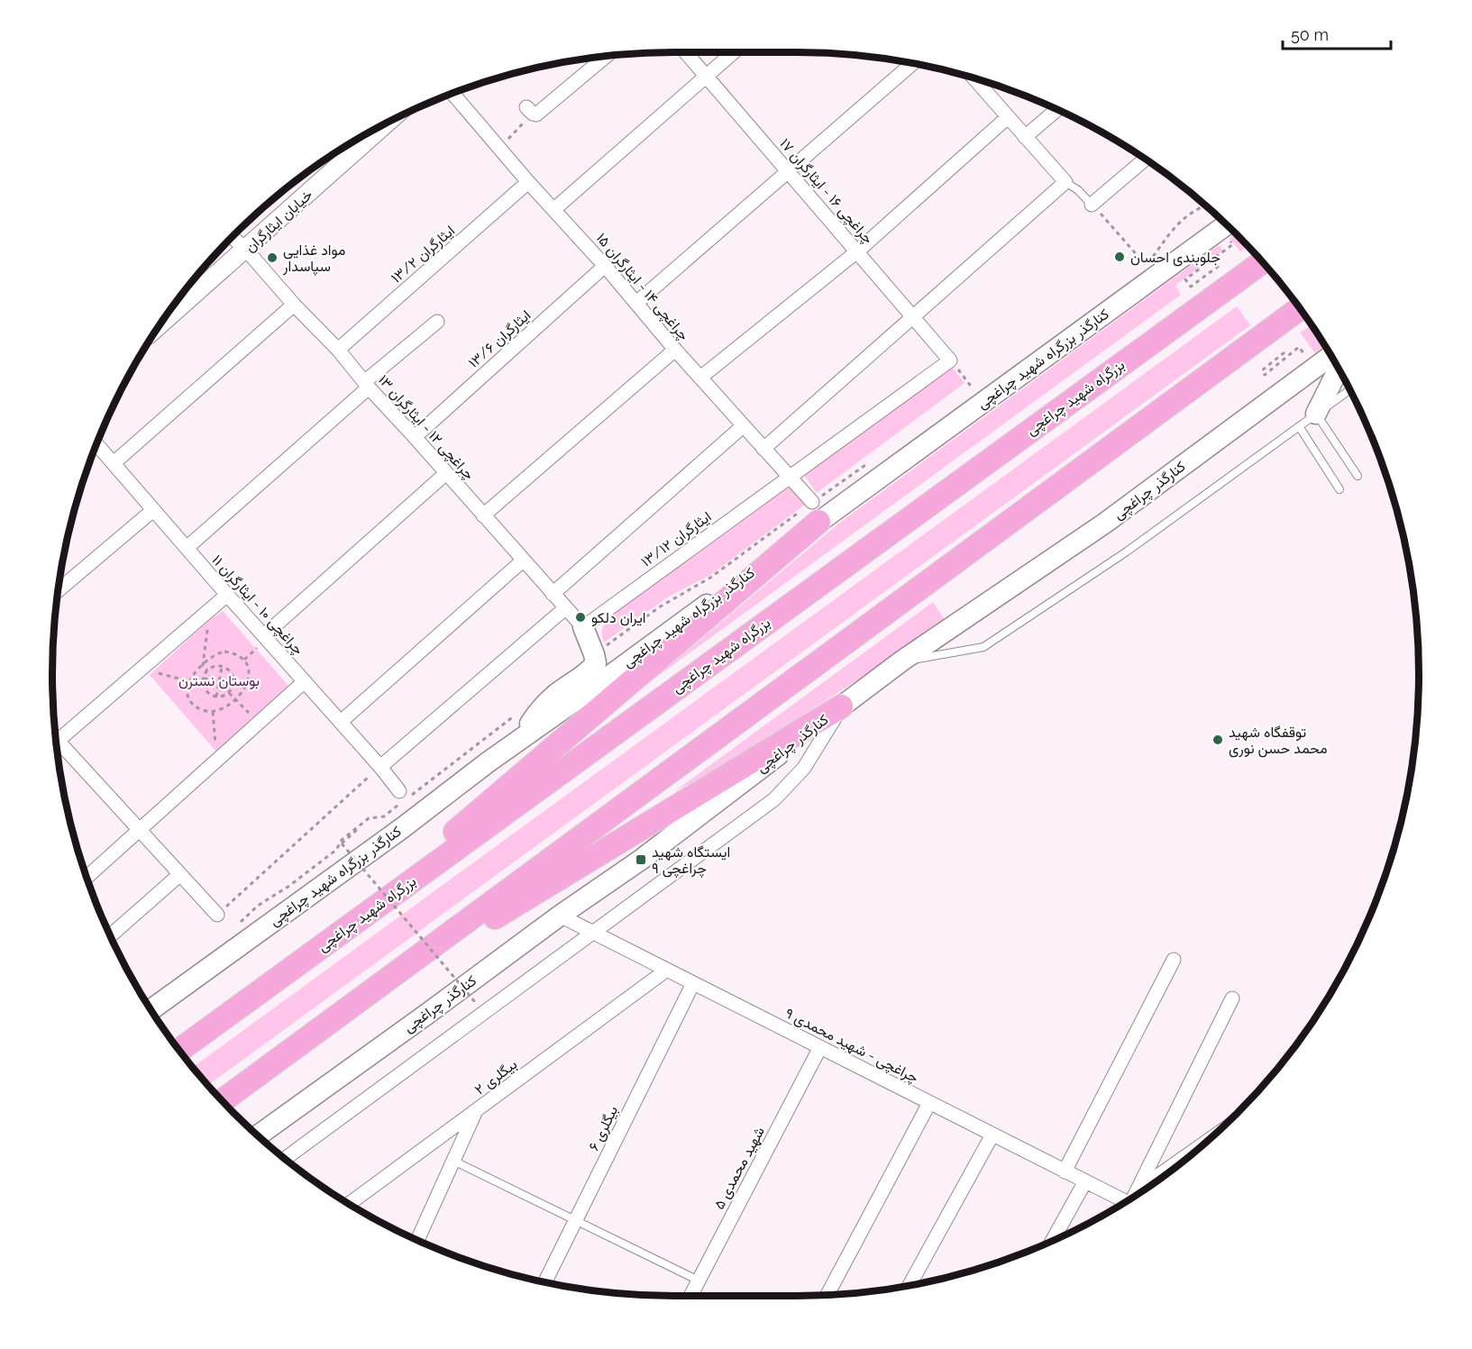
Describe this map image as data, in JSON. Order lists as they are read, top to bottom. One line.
{"streets":{"highway":["بزرگراه شهید چراغچی"],"main road":["کنارگذر بزرگراه شهید چراغچی","کنارگذر چراغچی"],"street":["چراغچی ۱۶ - ایثارگران ۱۷","خیابان ایثارگران","ایثارگران ۱۳/۲","چراغچی ۱۴ - ایثارگران ۱۵","ایثارگران ۱۳/۶","چراغچی ۱۲ - ایثارگران ۱۳","ایثارگران ۱۳/۱۲","چراغچی ۱۰ - ایثارگران ۱۱","۹ چراغچی - شهید محمدی","بیگلری ۲","بیگلری ۶","شهید محمدی ۵"]},"crossings":[["چراغچی ۱۶ - ایثارگران ۱۷","ایثارگران ۱۳/۱۲"],["خیابان ایثارگران","چراغچی ۱۲ - ایثارگران ۱۳"],["ایثارگران ۱۳/۲","چراغچی ۱۴ - ایثارگران ۱۵"],["ایثارگران ۱۳/۲","چراغچی ۱۲ - ایثارگران ۱۳"],["چراغچی ۱۴ - ایثارگران ۱۵","ایثارگران ۱۳/۶"],["چراغچی ۱۴ - ایثارگران ۱۵","کنارگذر بزرگراه شهید چراغچی"],["چراغچی ۱۴ - ایثارگران ۱۵","ایثارگران ۱۳/۱۲"],["ایثارگران ۱۳/۶","چراغچی ۱۲ - ایثارگران ۱۳"],["چراغچی ۱۲ - ایثارگران ۱۳","ایثارگران ۱۳/۱۲"],["کنارگذر چراغچی","۹ چراغچی - شهید محمدی"],["۹ چراغچی - شهید محمدی","بیگلری ۲"],["۹ چراغچی - شهید محمدی","بیگلری ۶"],["۹ چراغچی - شهید محمدی","شهید محمدی ۵"]],"parks":["بوستان نسترن"],"places":{"other":["جلوبندی احسان","مواد غذایی سپاسدار","ایران دلکو","توقفگاه شهید محمد حسن نوری"],"transit":["ایستگاه شهید چراغچی ۹"]},"scale_bar":"50 m"}
